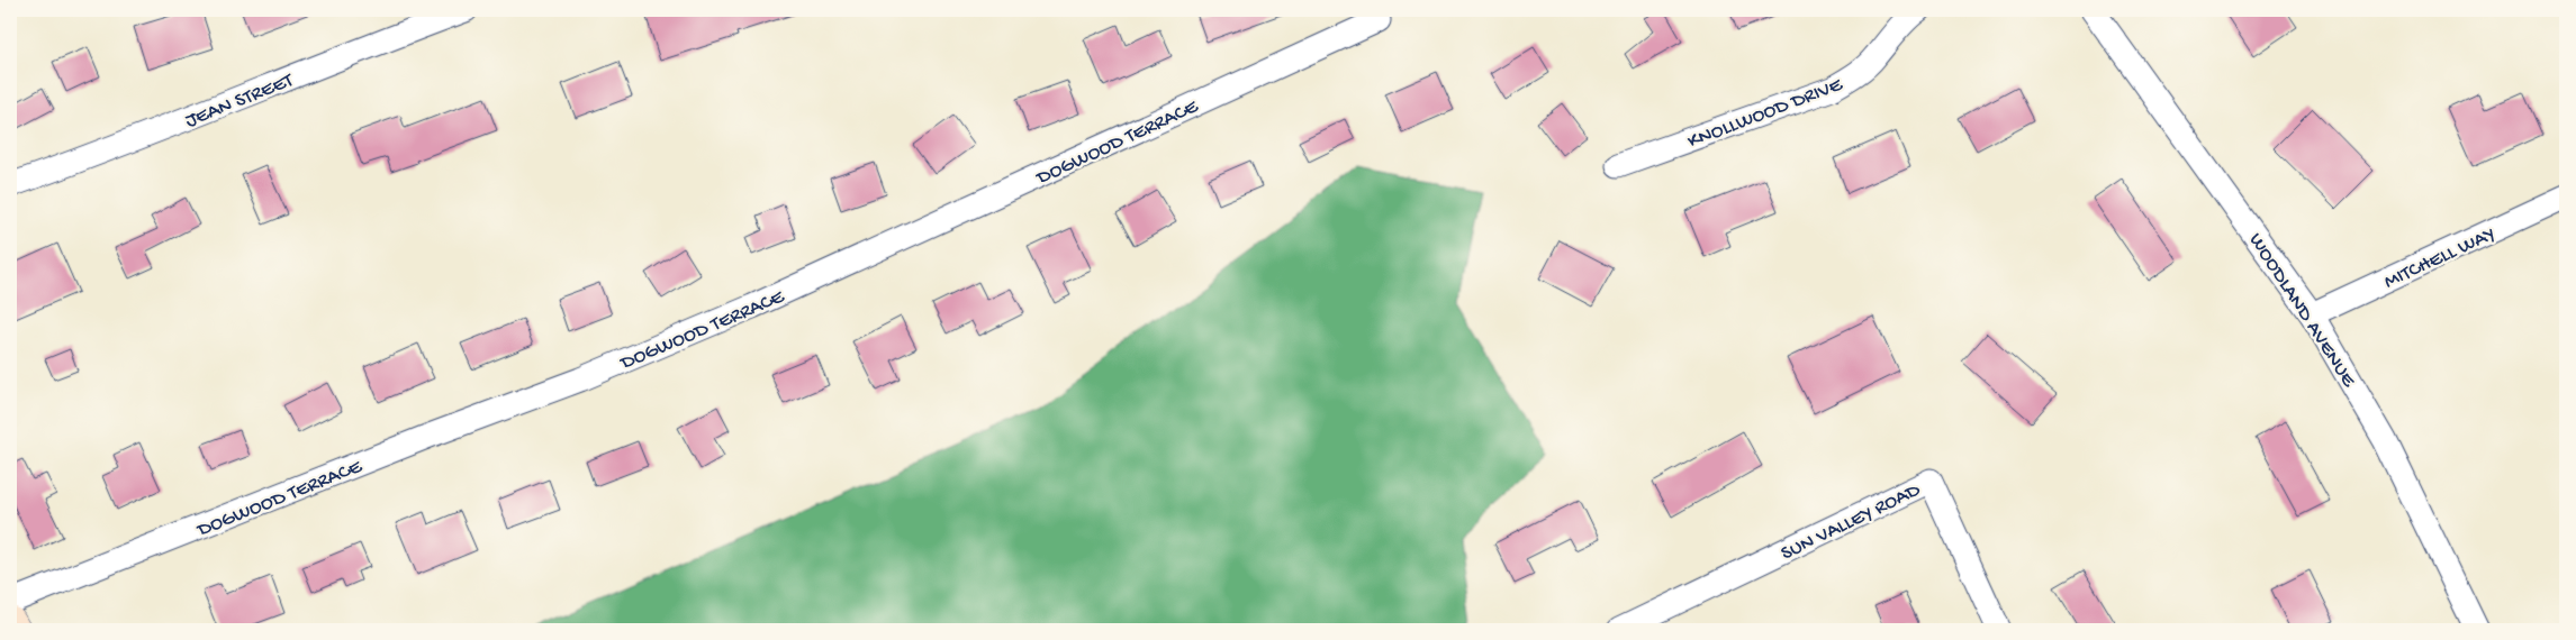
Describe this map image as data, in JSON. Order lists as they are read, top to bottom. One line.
{"streets":{"street":["JEAN STREET","KNOLLWOOD DRIVE","DOGWOOD TERRACE","MITCHELL WAY","WOODLAND AVENUE","SUN VALLEY ROAD"]},"crossings":[["MITCHELL WAY","WOODLAND AVENUE"]]}
